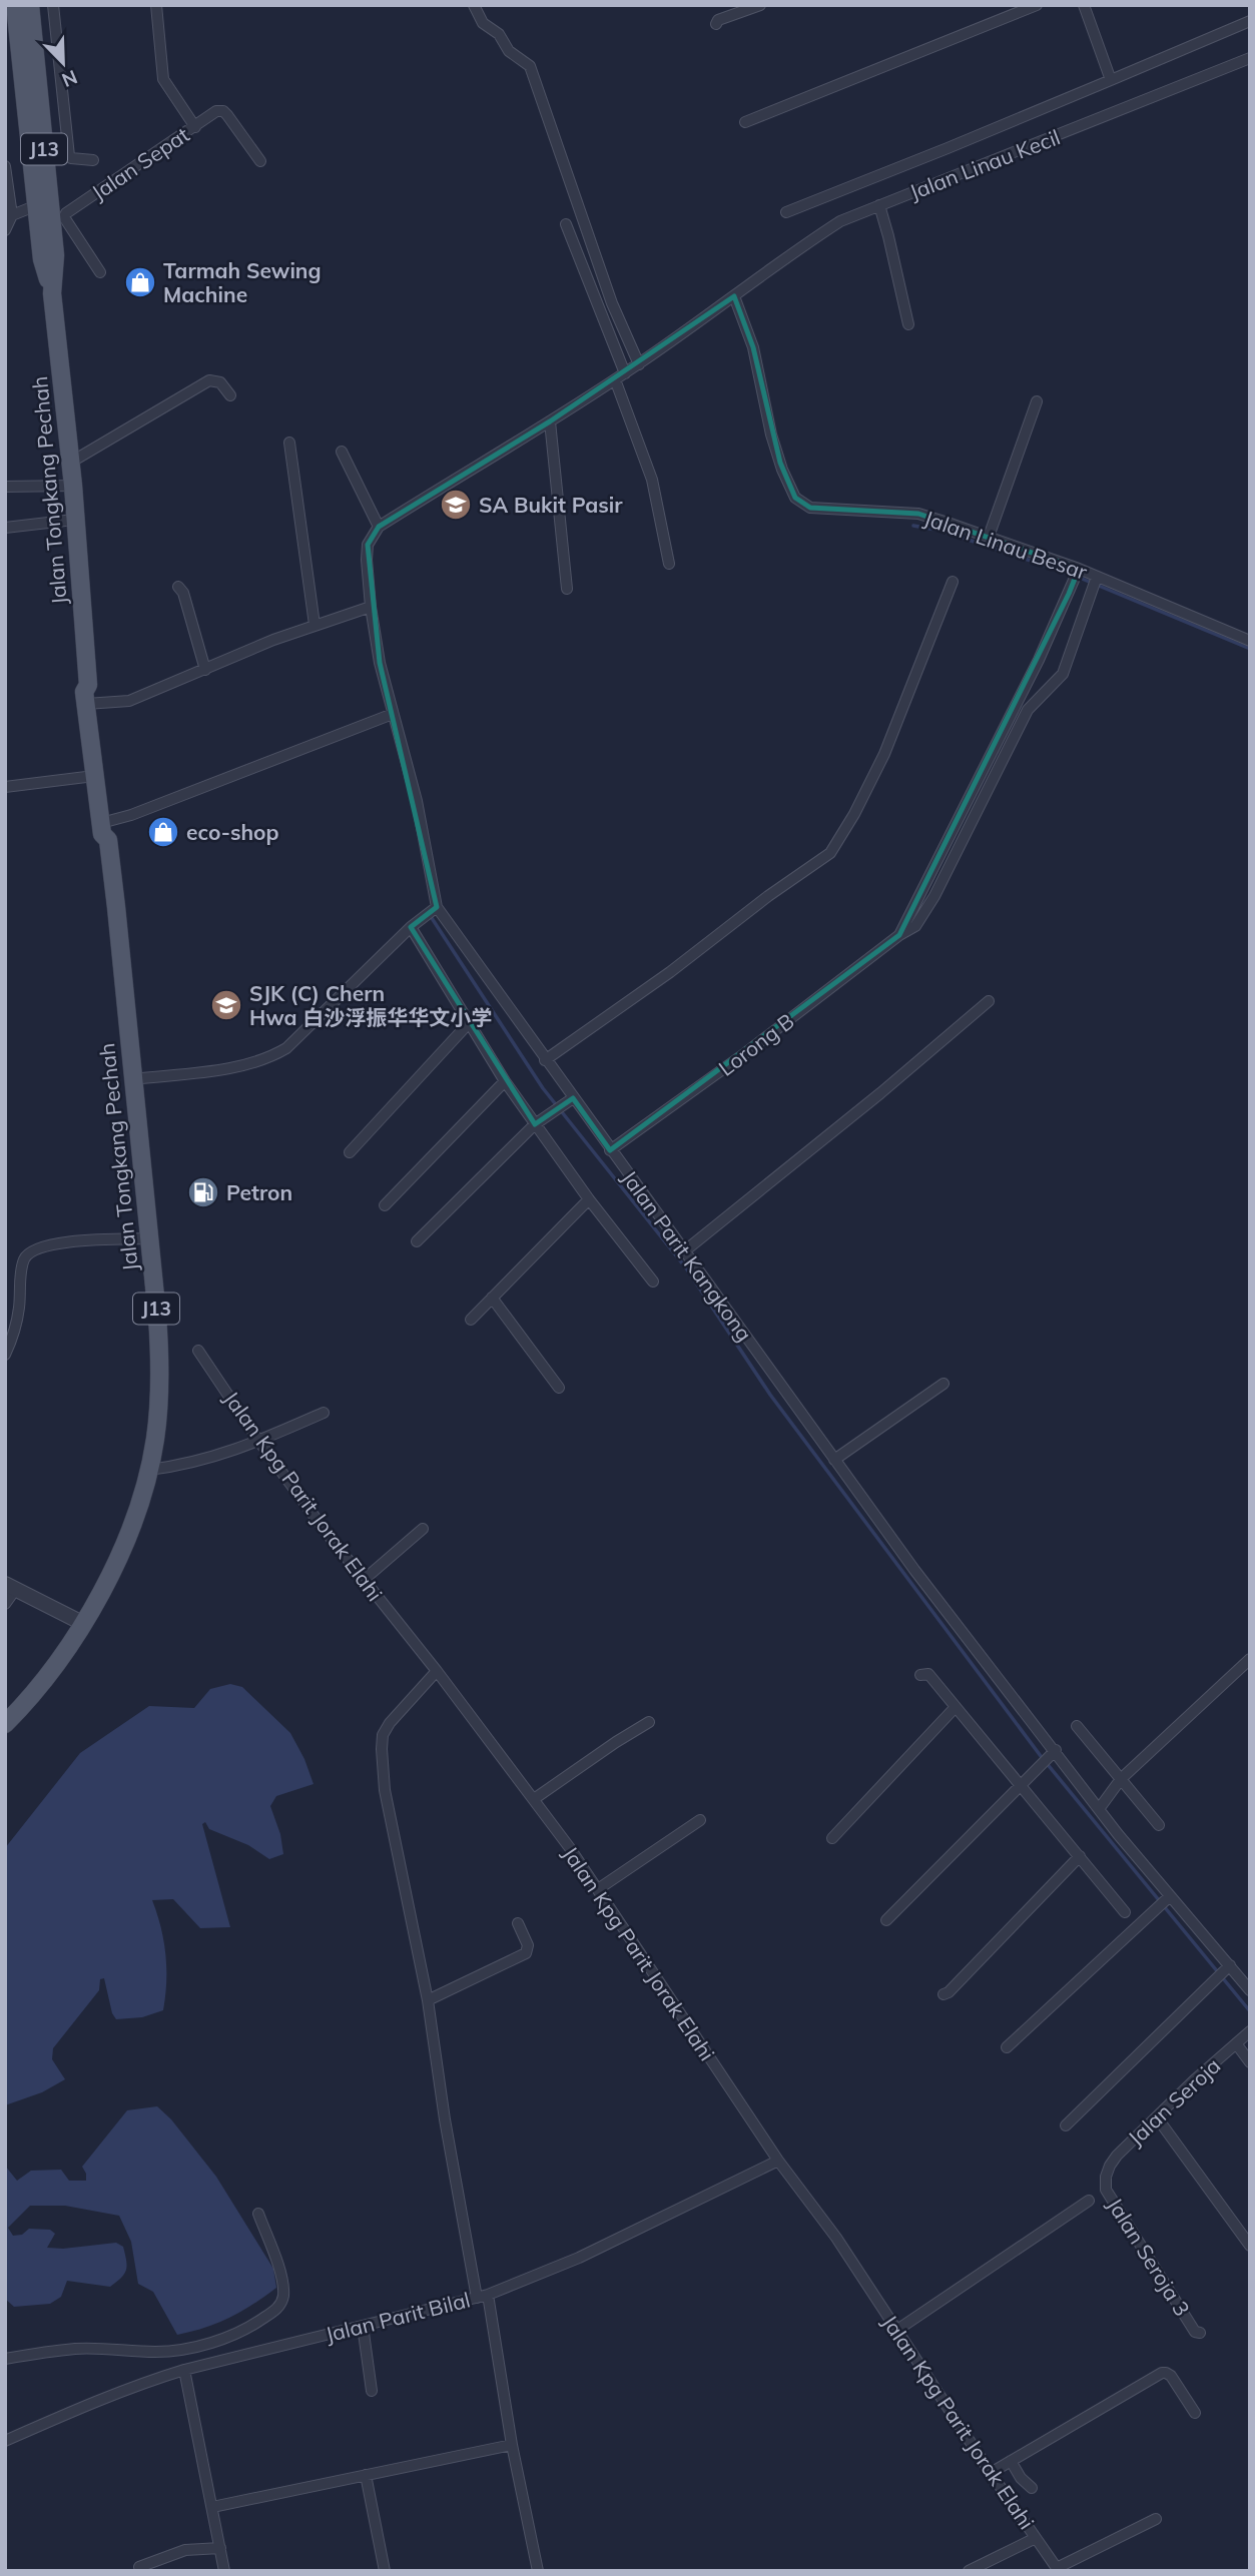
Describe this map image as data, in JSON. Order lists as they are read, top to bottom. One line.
{"streets":{"main road":["J13","Jalan Tongkang Pechah"],"street":["Jalan Sepat","Jalan Linau Kecil","Jalan Linau Besar","Lorong B","Jalan Parit Kangkong","Jalan Kpg Parit Jorak Elahi","Jalan Seroja","Jalan Seroja 3","Jalan Parit Bilal"]},"crossings":[["Jalan Sepat","Jalan Tongkang Pechah"],["Jalan Linau Kecil","Jalan Linau Besar"],["Jalan Linau Besar","Lorong B"],["Lorong B","Jalan Parit Kangkong"],["Jalan Kpg Parit Jorak Elahi","Jalan Parit Bilal"],["Jalan Seroja","Jalan Seroja 3"]],"places":{"shop":["Tarmah Sewing Machine","eco-shop"],"school or university":["SA Bukit Pasir","SJK (C) Chern Hwa 白沙浮振华华文小学"],"fuel station":["Petron"]},"north":"bottom right"}
